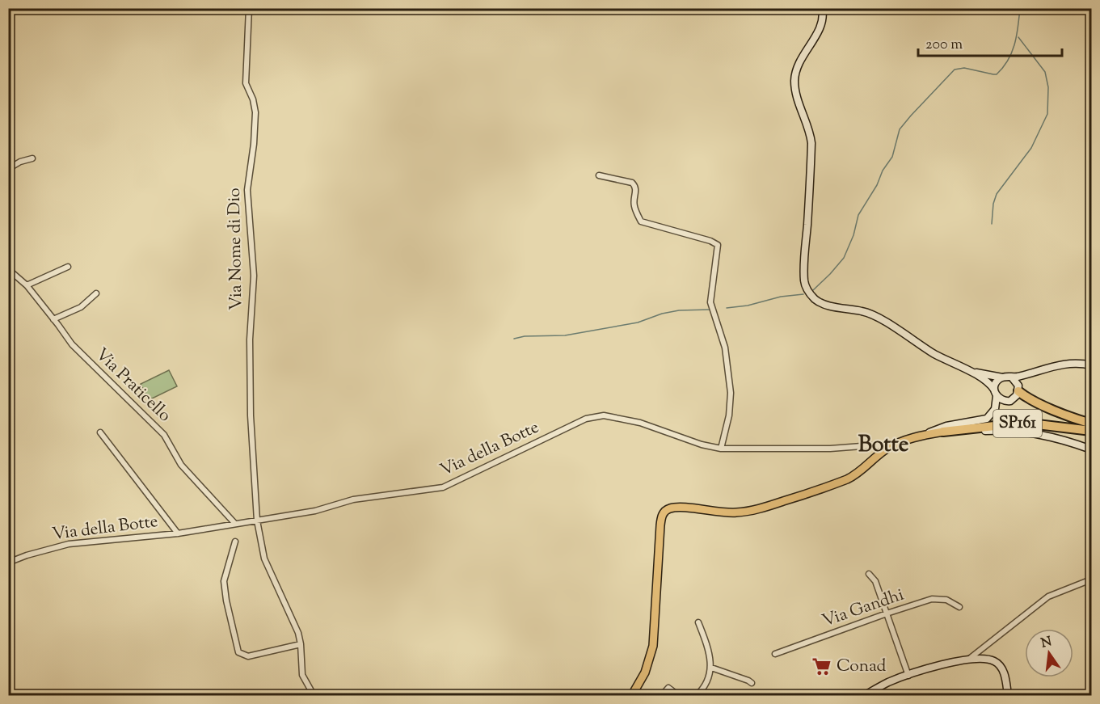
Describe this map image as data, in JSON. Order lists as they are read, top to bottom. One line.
{"streets":{"highway":["SP161"],"street":["Via Nome di Dio","Via Praticello","Via della Botte","Via Gandhi"]},"crossings":[["Via Nome di Dio","Via della Botte"],["Via Praticello","Via della Botte"]],"districts":["Botte"],"places":{"supermarket":["Conad"]},"scale_bar":"200 m","north":"top"}
